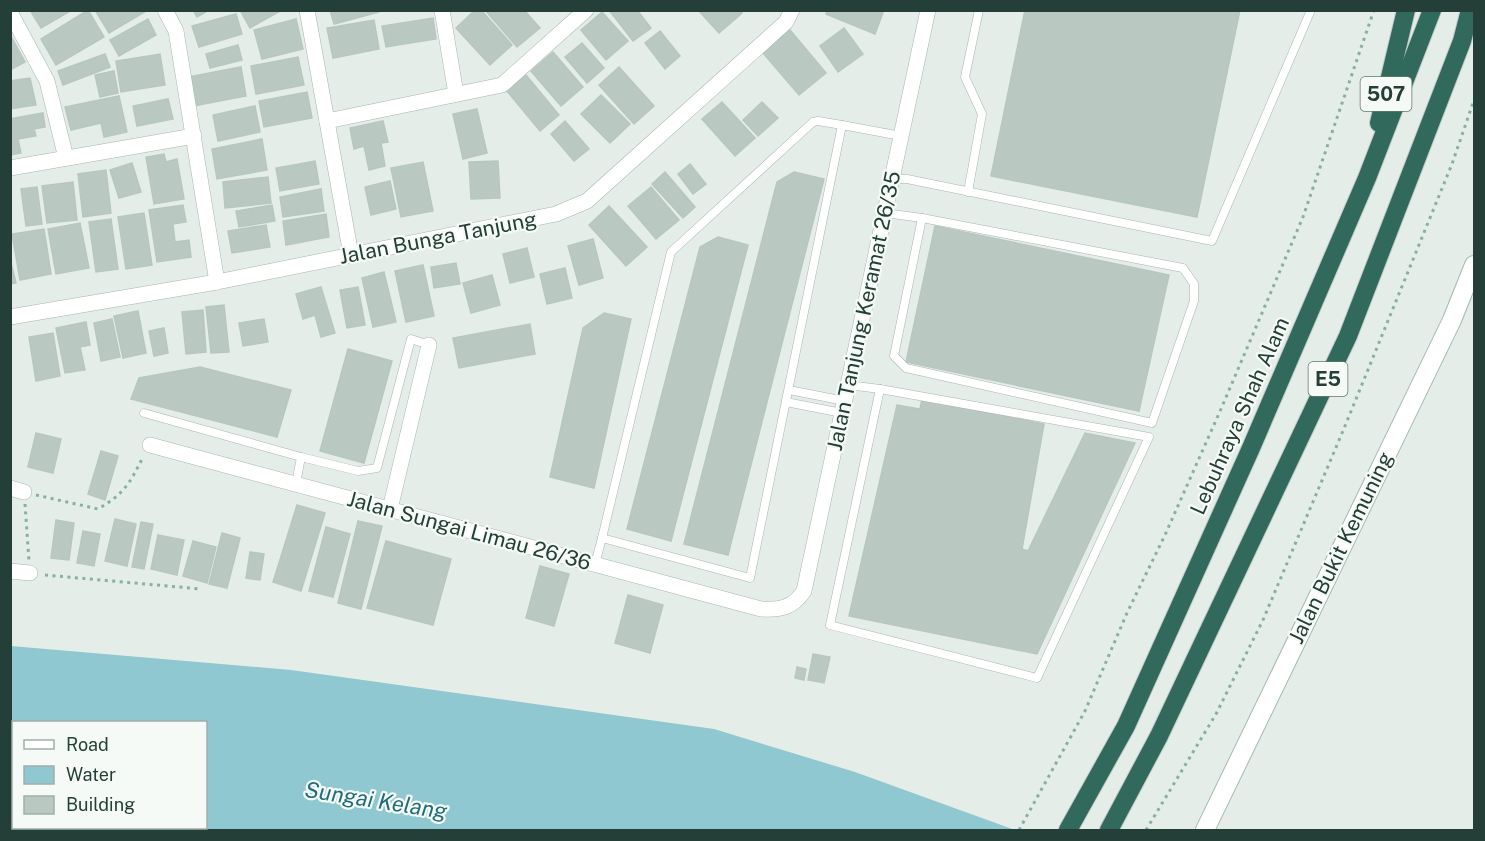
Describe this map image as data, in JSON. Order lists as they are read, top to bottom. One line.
{"streets":{"highway":["507","E5","Lebuhraya Shah Alam"],"main road":["Jalan Bukit Kemuning"],"street":["Jalan Bunga Tanjung","Jalan Tanjung Keramat 26/35","Jalan Sungai Limau 26/36"]},"crossings":[["507","Lebuhraya Shah Alam"],["Jalan Tanjung Keramat 26/35","Jalan Sungai Limau 26/36"]],"water":["Sungai Kelang"],"legend":["Road","Water","Building"]}
